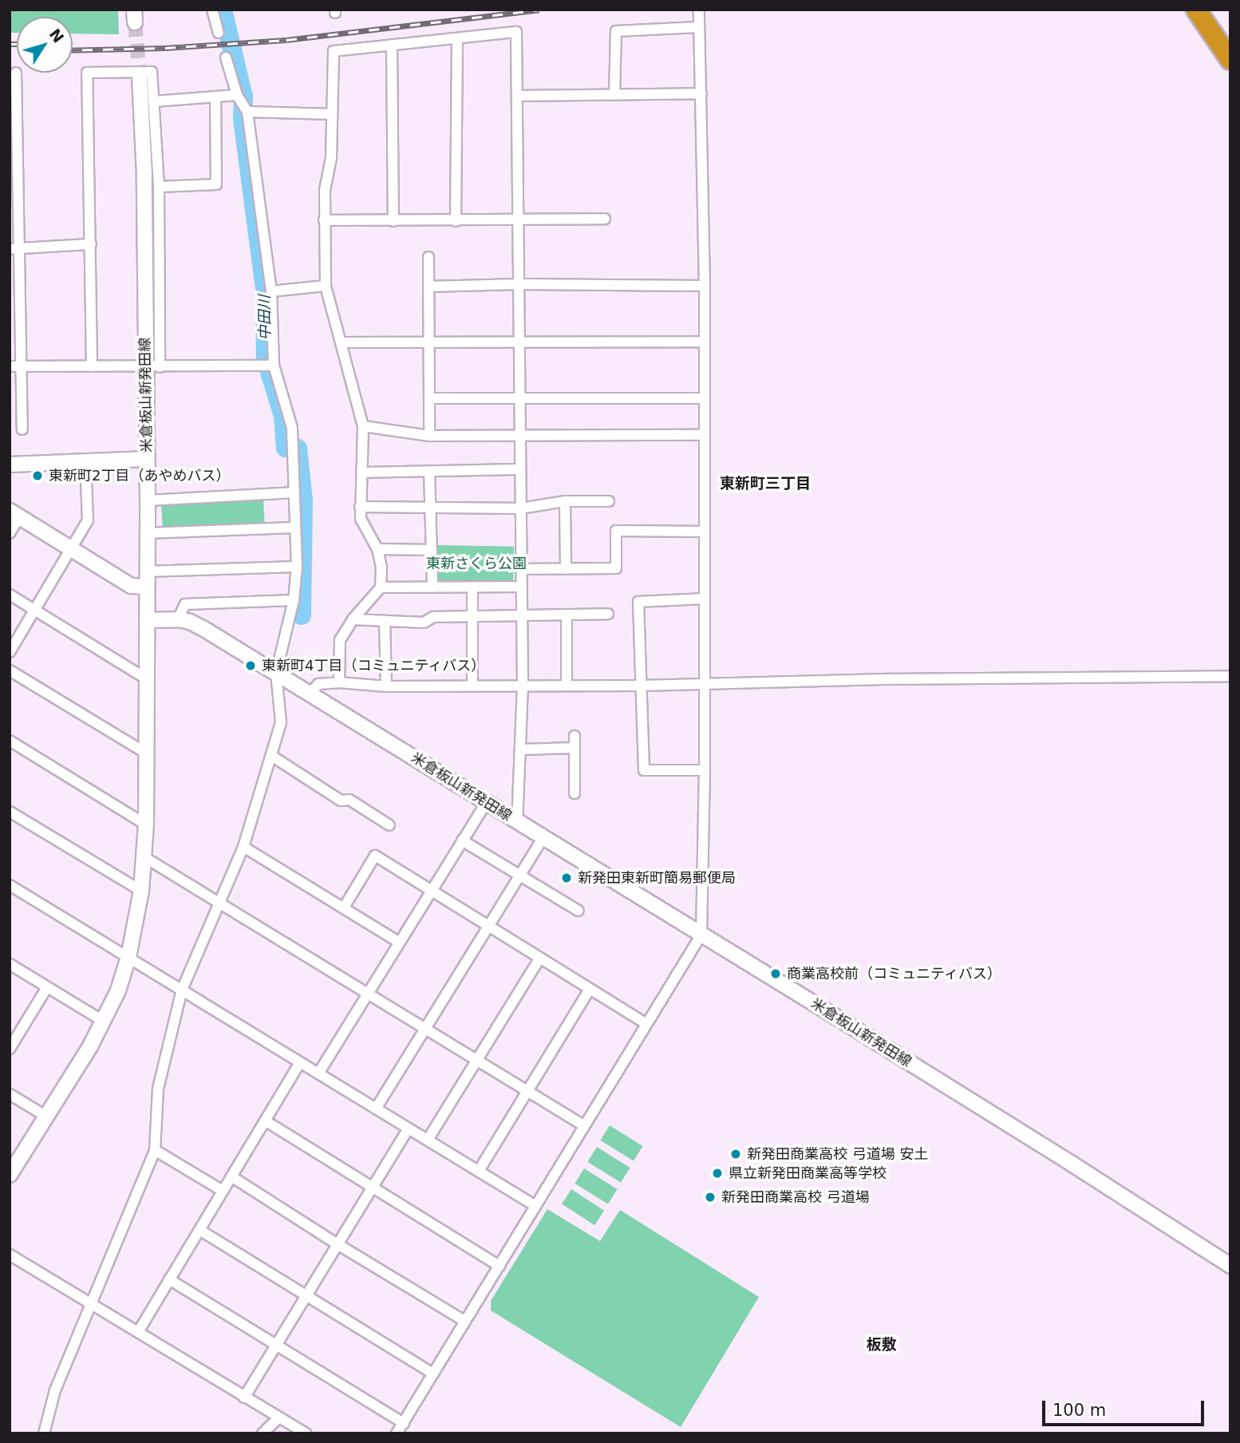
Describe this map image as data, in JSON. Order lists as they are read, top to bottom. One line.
{"streets":{"main road":["米倉板山新発田線"]},"districts":["東新町三丁目","板敷"],"water":["中田川"],"parks":["東新さくら公園"],"places":["東新町2丁目（あやめバス）","東新町4丁目（コミュニティバス）","新発田東新町簡易郵便局","商業高校前（コミュニティバス）","新発田商業高校 弓道場 安土","県立新発田商業高等学校","新発田商業高校 弓道場"],"scale_bar":"100 m","north":"top right"}
